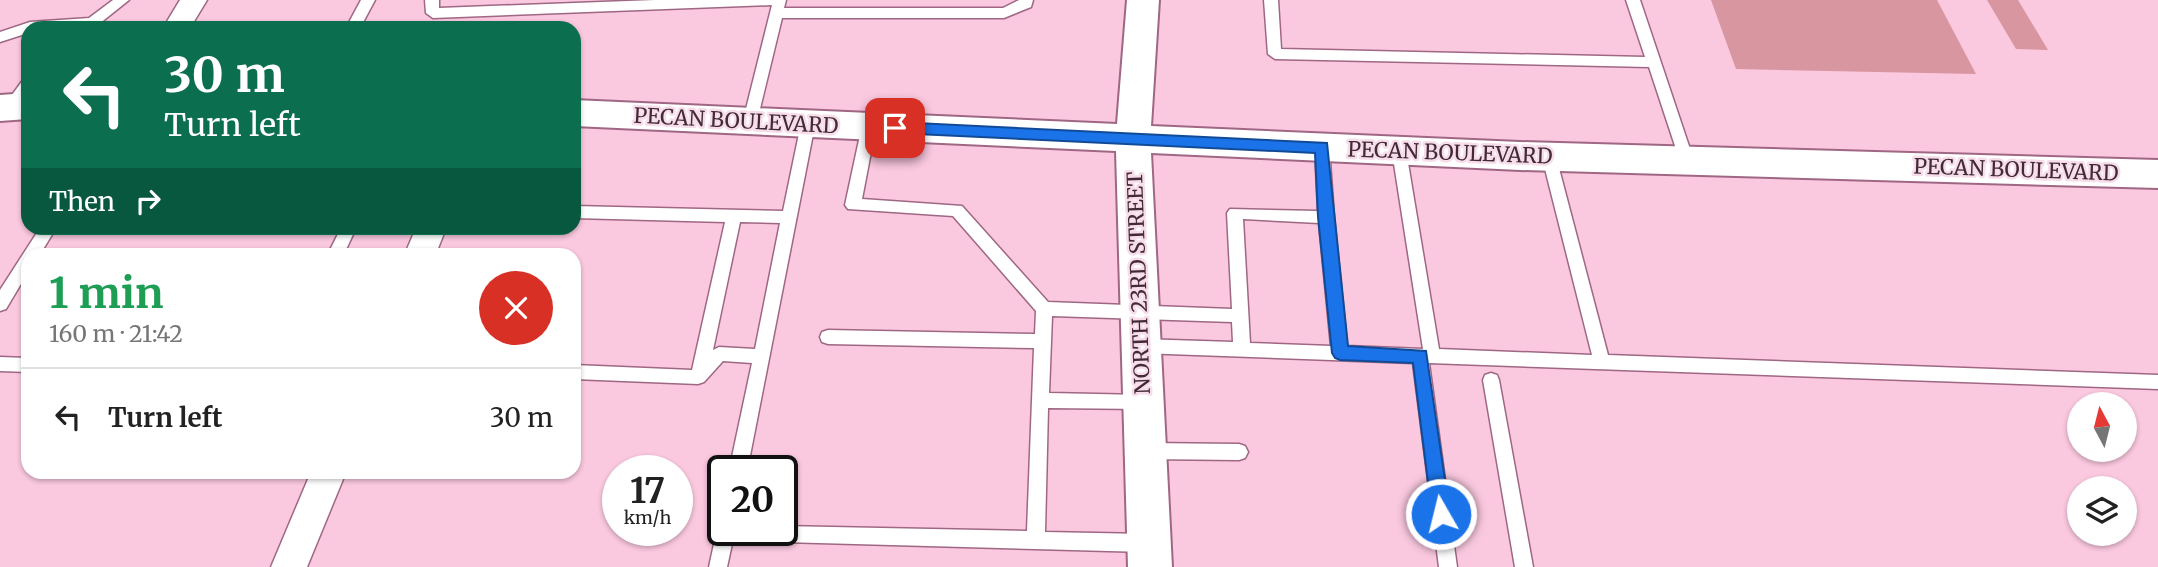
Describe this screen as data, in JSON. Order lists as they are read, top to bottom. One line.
{"streets":{"main road":["PECAN BOULEVARD","NORTH 23RD STREET"]},"crossings":[["PECAN BOULEVARD","NORTH 23RD STREET"]],"north":"top","page":{"turn":["30 m","Turn left"],"then":"Then","heading":["1 min","160 m · 21:42"],"list":[{"name":"Turn left","value":"30 m"}],"speed":"17 km/h","limit":"20"}}
